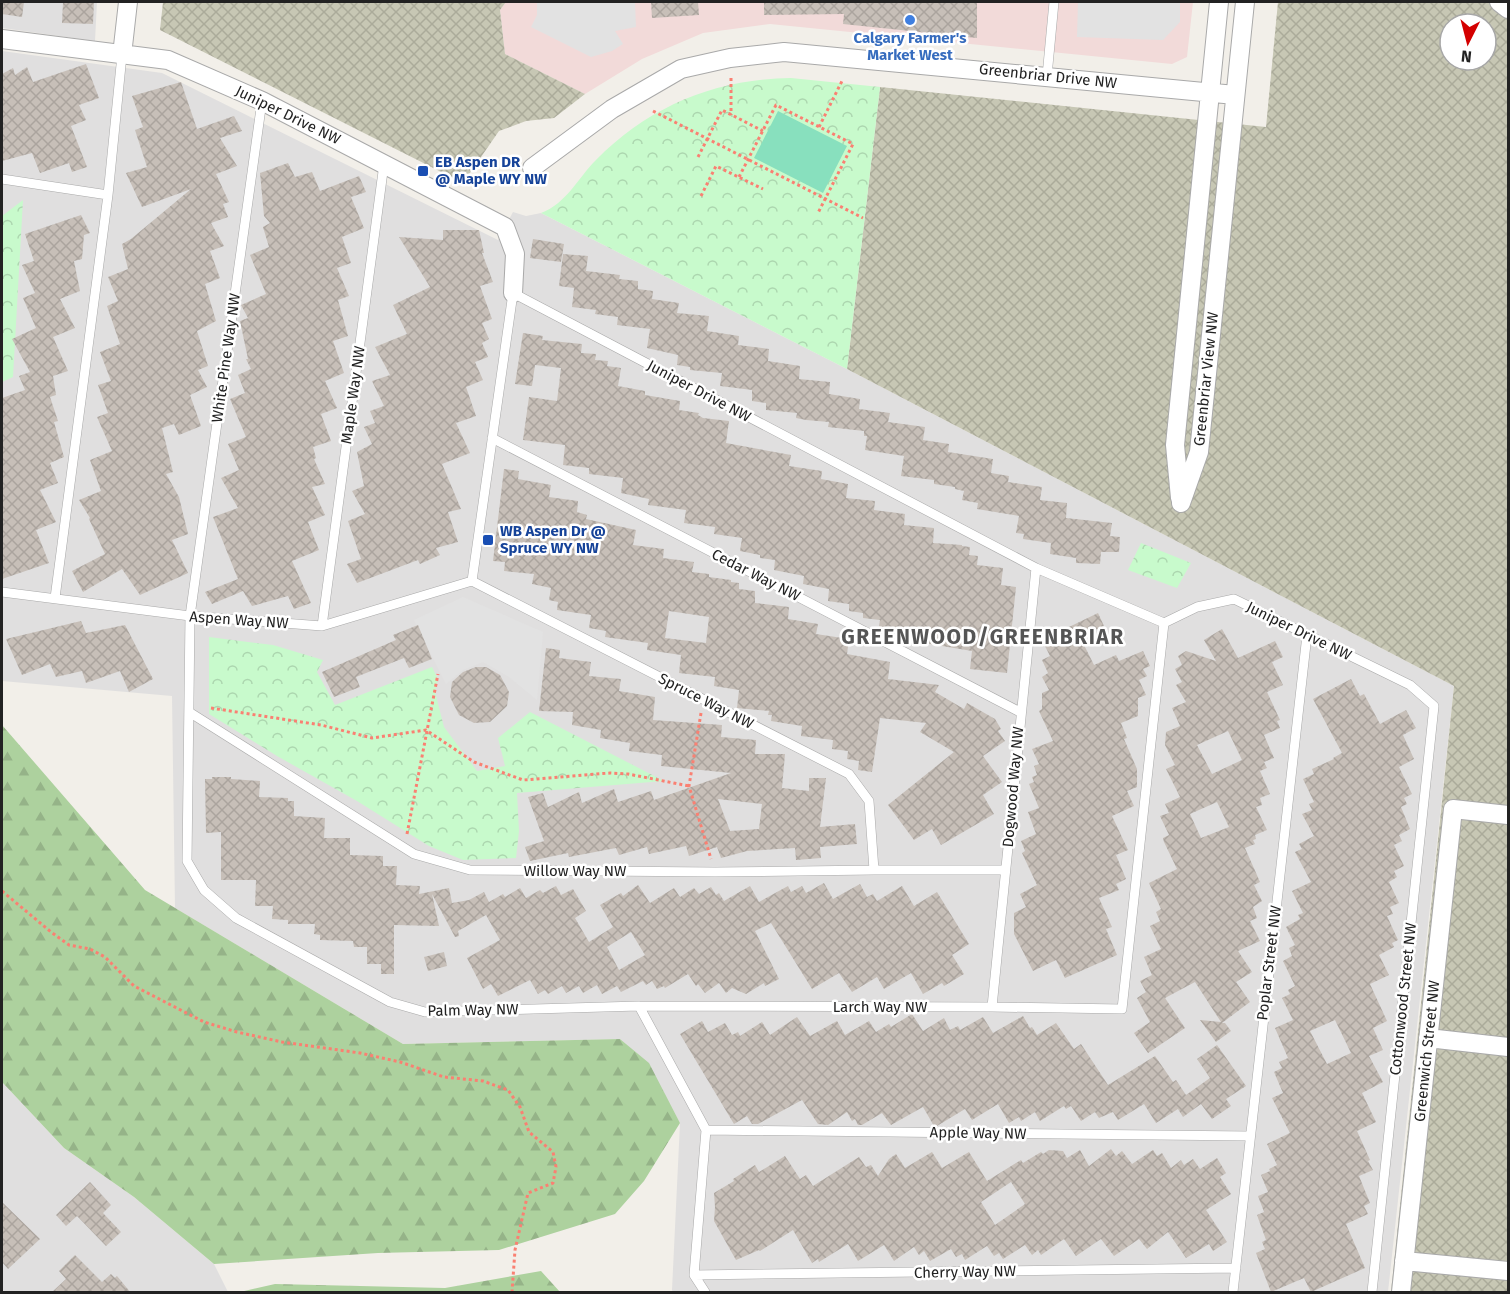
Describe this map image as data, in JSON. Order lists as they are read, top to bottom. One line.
{"streets":{"street":["Greenbriar Drive NW","Juniper Drive NW","Greenbriar View NW","Greenwich Street NW"],"lane":["White Pine Way NW","Maple Way NW","Cedar Way NW","Aspen Way NW","Spruce Way NW","Dogwood Way NW","Willow Way NW","Poplar Street NW","Cottonwood Street NW","Larch Way NW","Palm Way NW","Apple Way NW","Cherry Way NW"]},"crossings":[["Greenbriar Drive NW","Greenbriar View NW"],["Juniper Drive NW","White Pine Way NW"],["Juniper Drive NW","Maple Way NW"],["Juniper Drive NW","Dogwood Way NW"],["Juniper Drive NW","Poplar Street NW"],["Juniper Drive NW","Cottonwood Street NW"],["Juniper Drive NW","Larch Way NW"],["White Pine Way NW","Aspen Way NW"],["White Pine Way NW","Palm Way NW"],["Maple Way NW","Aspen Way NW"],["Cedar Way NW","Dogwood Way NW"],["Aspen Way NW","Spruce Way NW"],["Aspen Way NW","Palm Way NW"],["Spruce Way NW","Willow Way NW"],["Dogwood Way NW","Willow Way NW"],["Dogwood Way NW","Larch Way NW"],["Willow Way NW","Palm Way NW"],["Poplar Street NW","Apple Way NW"],["Poplar Street NW","Cherry Way NW"],["Larch Way NW","Palm Way NW"]],"districts":["GREENWOOD/GREENBRIAR"],"places":{"other":["Calgary Farmer's Market West"],"transit":["EB Aspen DR @ Maple WY NW","WB Aspen Dr @ Spruce WY NW"]},"north":"bottom"}
